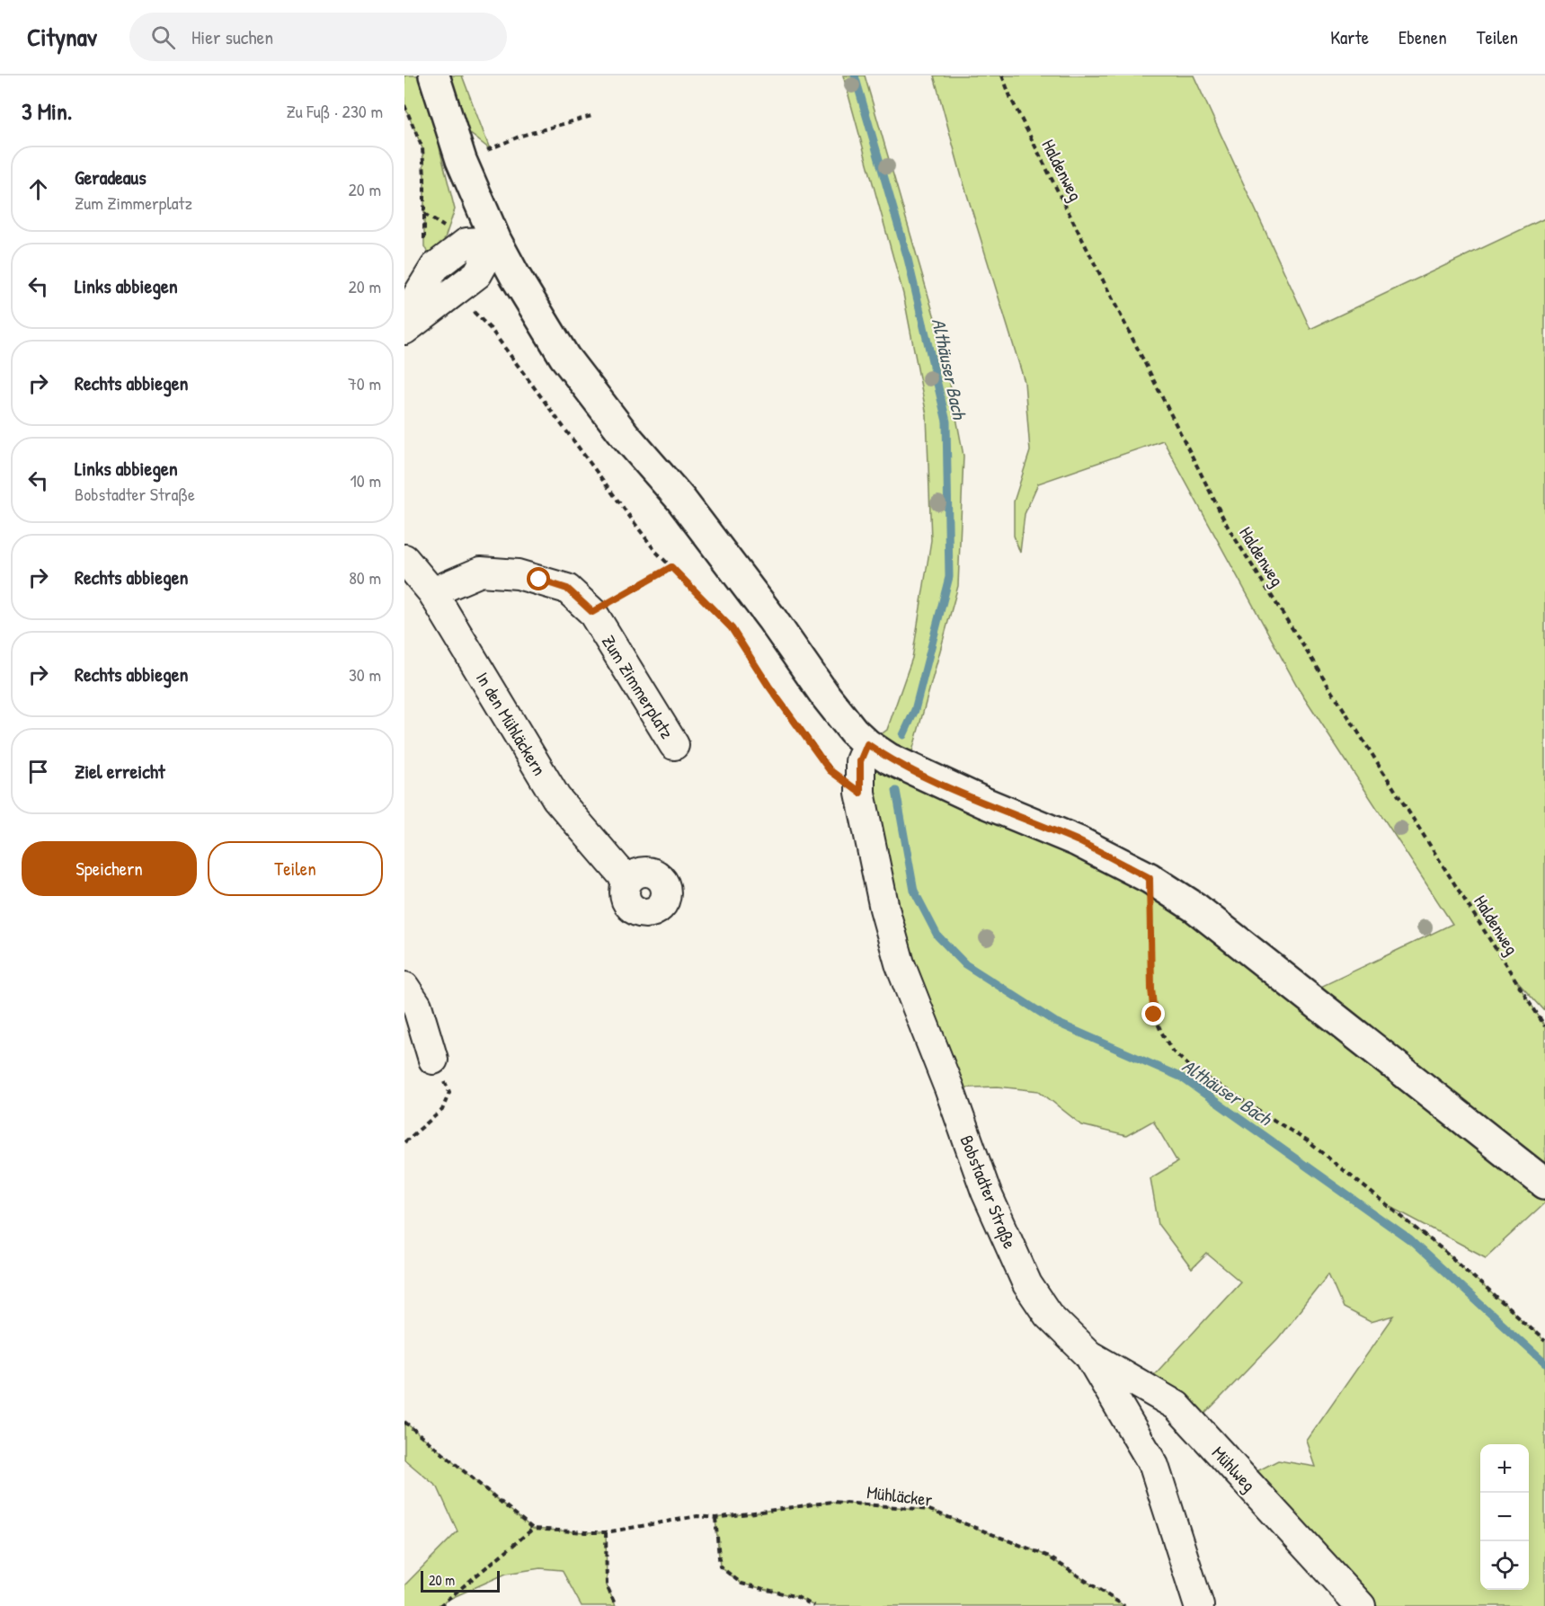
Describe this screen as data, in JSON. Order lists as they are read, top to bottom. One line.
{"streets":{"street":["Zum Zimmerplatz","In den Mühläckern","Bobstadter Straße","Mühlweg"],"path":["Haldenweg","Mühläcker"]},"crossings":[["Zum Zimmerplatz","In den Mühläckern"],["Bobstadter Straße","Mühlweg"]],"water":["Althäuser Bach"],"scale_bar":"20 m","page":{"header":"Citynav","search":"Hier suchen","nav":["Karte","Ebenen","Teilen"],"heading":["3 Min.","Zu Fuß · 230 m"],"list":[["Geradeaus","Zum Zimmerplatz","20 m"],["Links abbiegen","20 m"],["Rechts abbiegen","70 m"],["Links abbiegen","Bobstadter Straße","10 m"],["Rechts abbiegen","80 m"],["Rechts abbiegen","30 m"],"Ziel erreicht"],"buttons":["Speichern","Teilen"],"map_buttons":["+","−"],"scale":"20 m"}}
